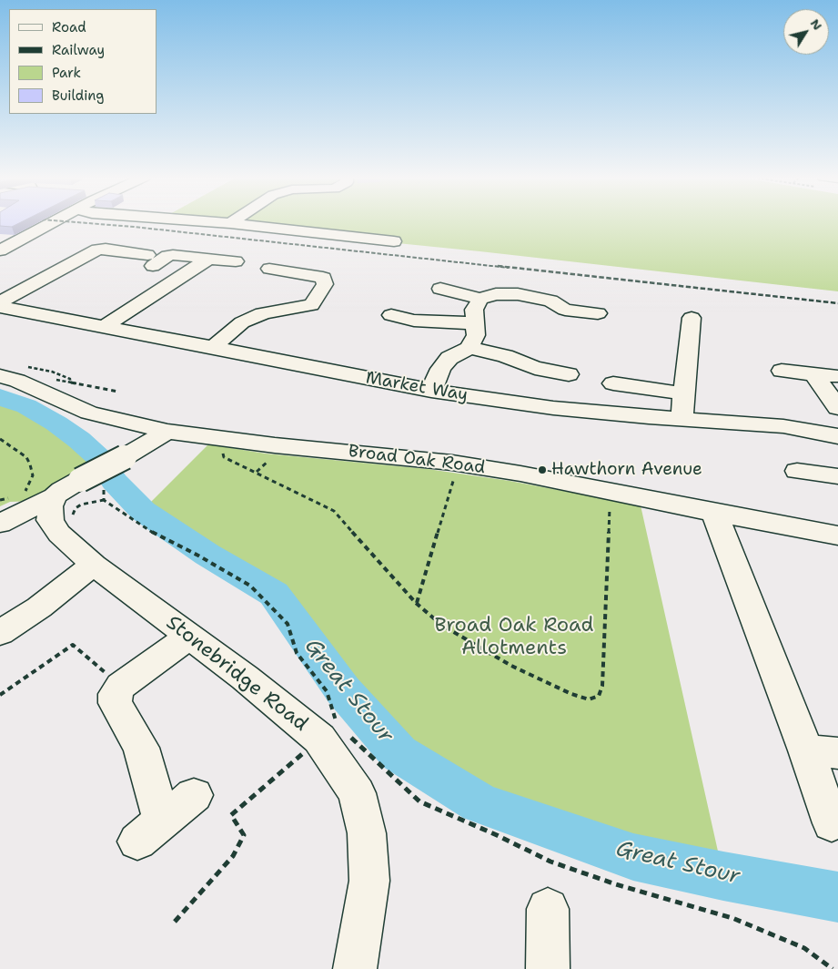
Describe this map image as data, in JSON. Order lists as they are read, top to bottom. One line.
{"streets":{"street":["Market Way","Broad Oak Road","Stonebridge Road"]},"water":["Great Stour"],"parks":["Broad Oak Road Allotments"],"places":["Hawthorn Avenue"],"legend":["Road","Railway","Park","Building"],"north":"top right"}
